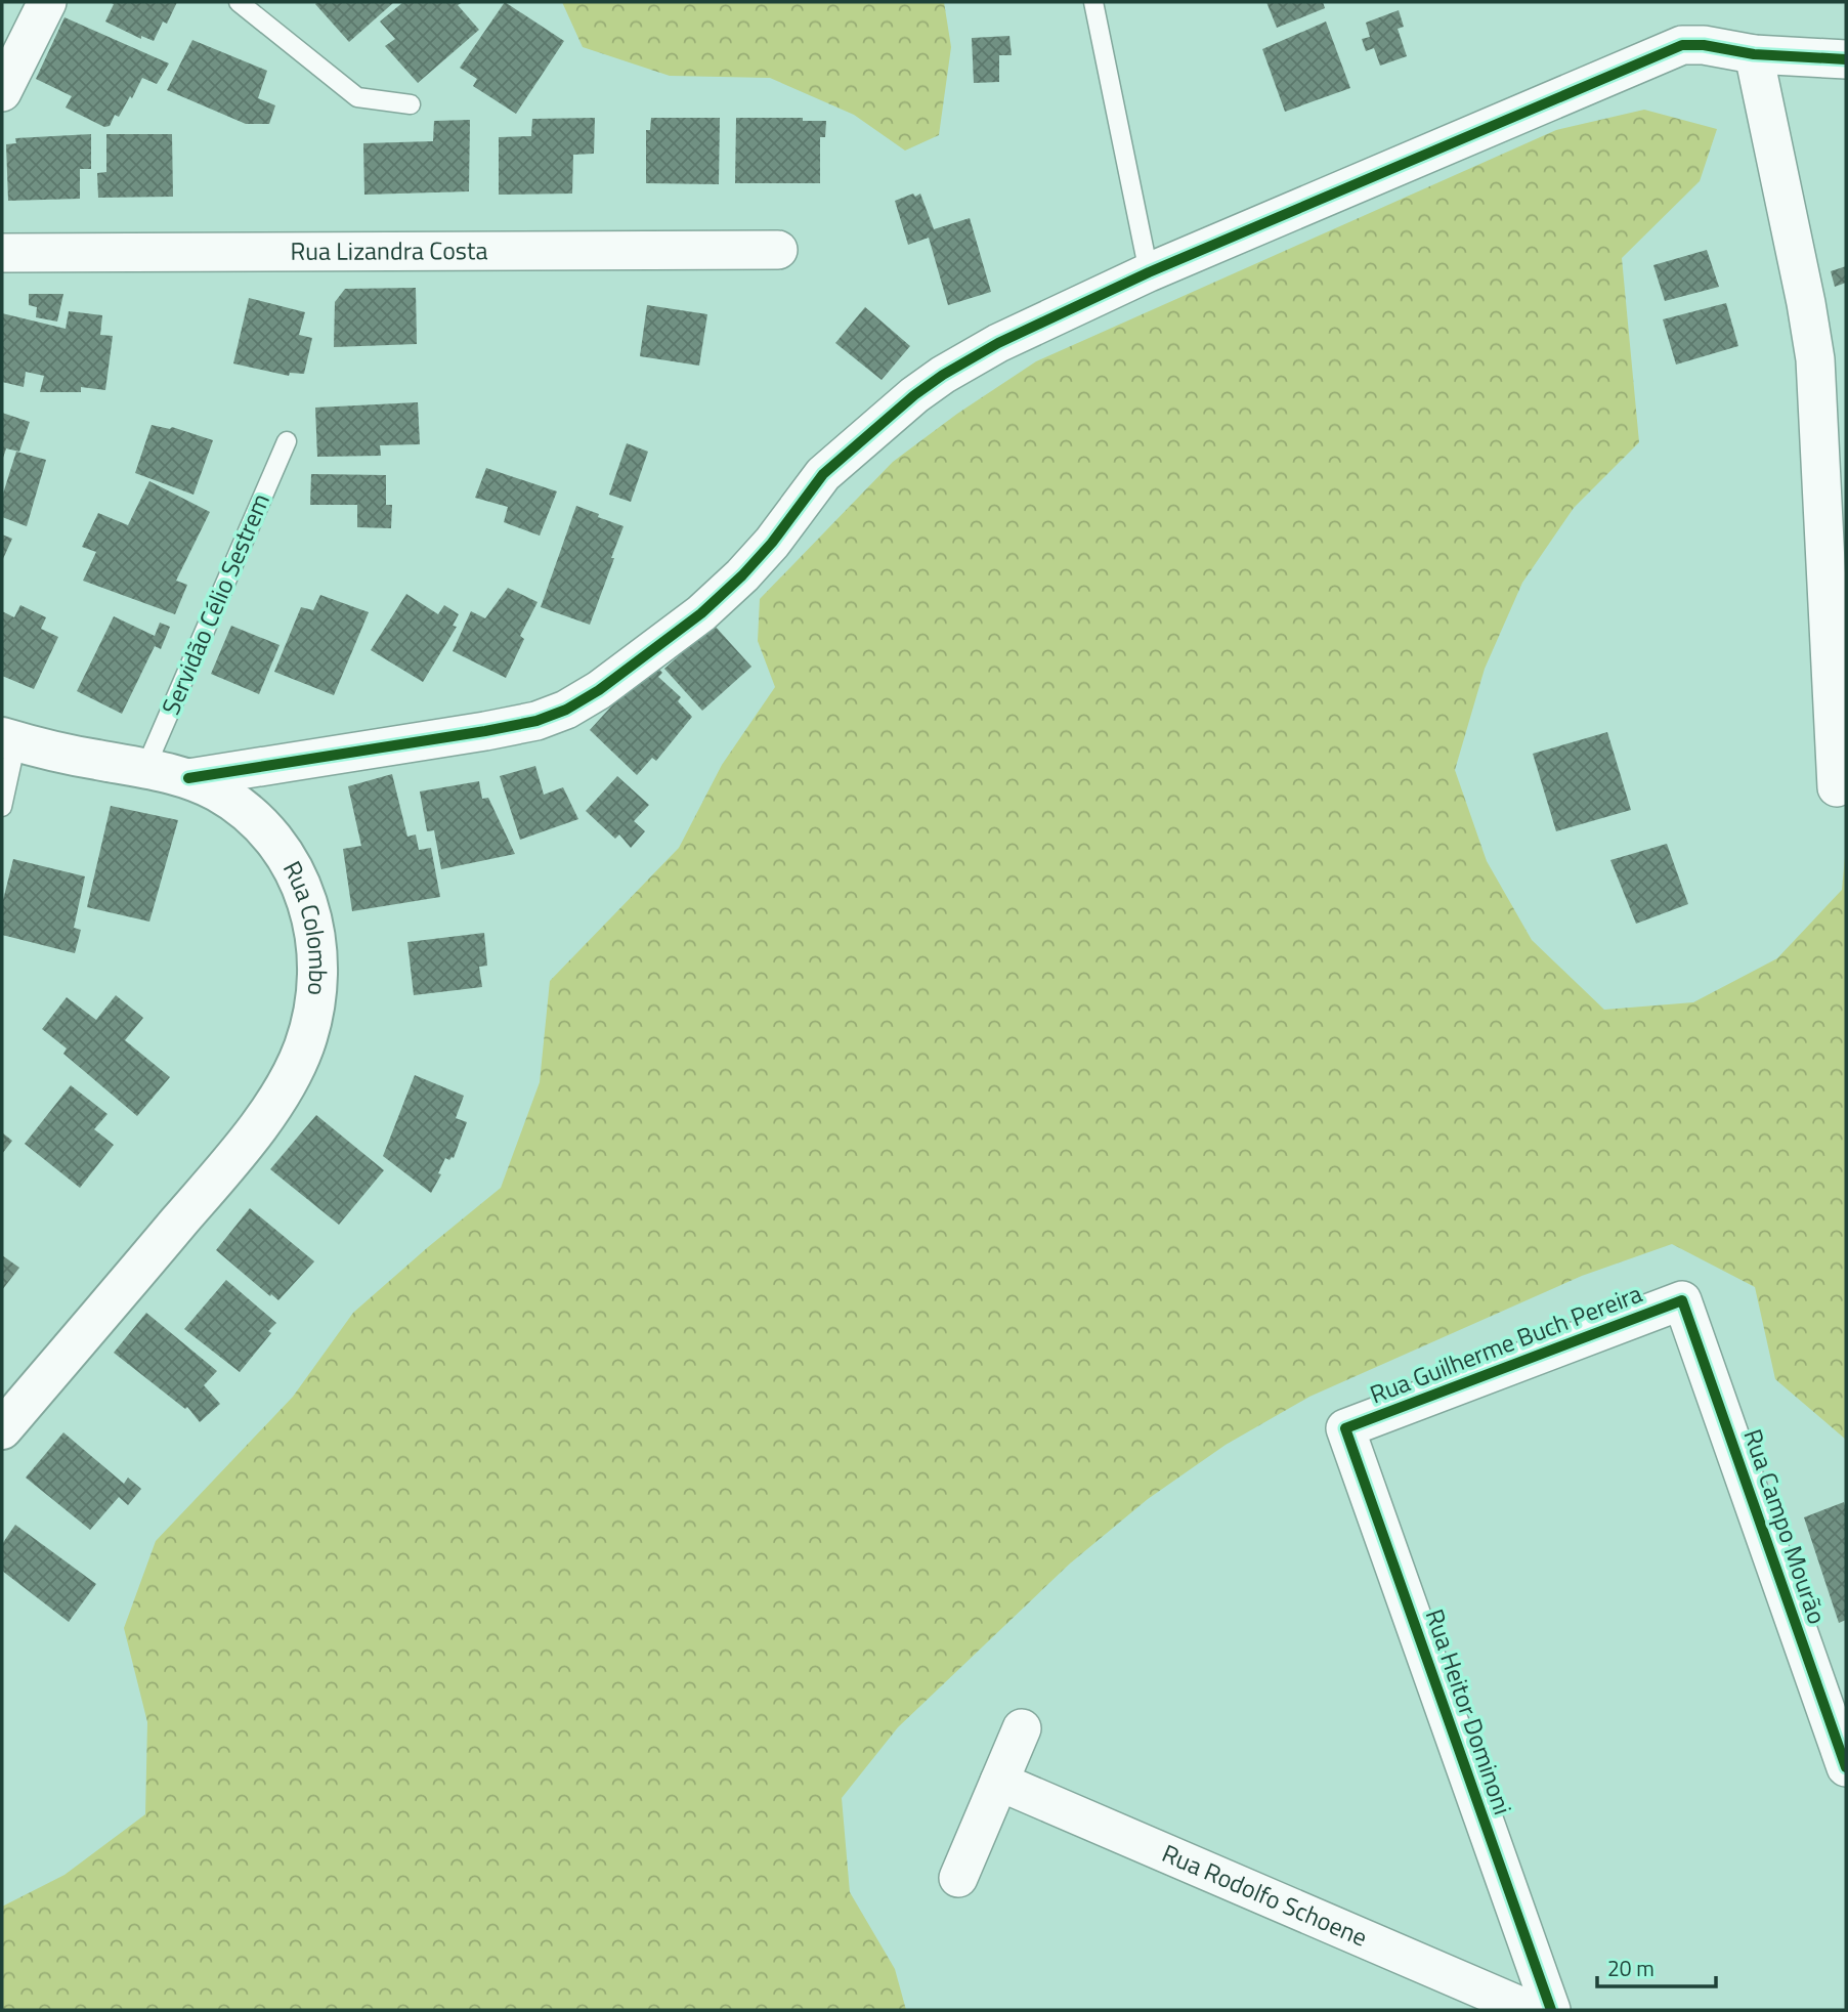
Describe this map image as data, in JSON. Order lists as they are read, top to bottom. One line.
{"streets":{"street":["Rua Lizandra Costa","Rua Colombo","Rua Guilherme Buch Pereira","Rua Campo Mourão","Rua Heitor Dominoni","Rua Rodolfo Schoene"],"lane":["Servidão Célio Sestrem"]},"crossings":[["Servidão Célio Sestrem","Rua Colombo"],["Rua Guilherme Buch Pereira","Rua Campo Mourão"],["Rua Guilherme Buch Pereira","Rua Heitor Dominoni"]],"scale_bar":"20 m"}
